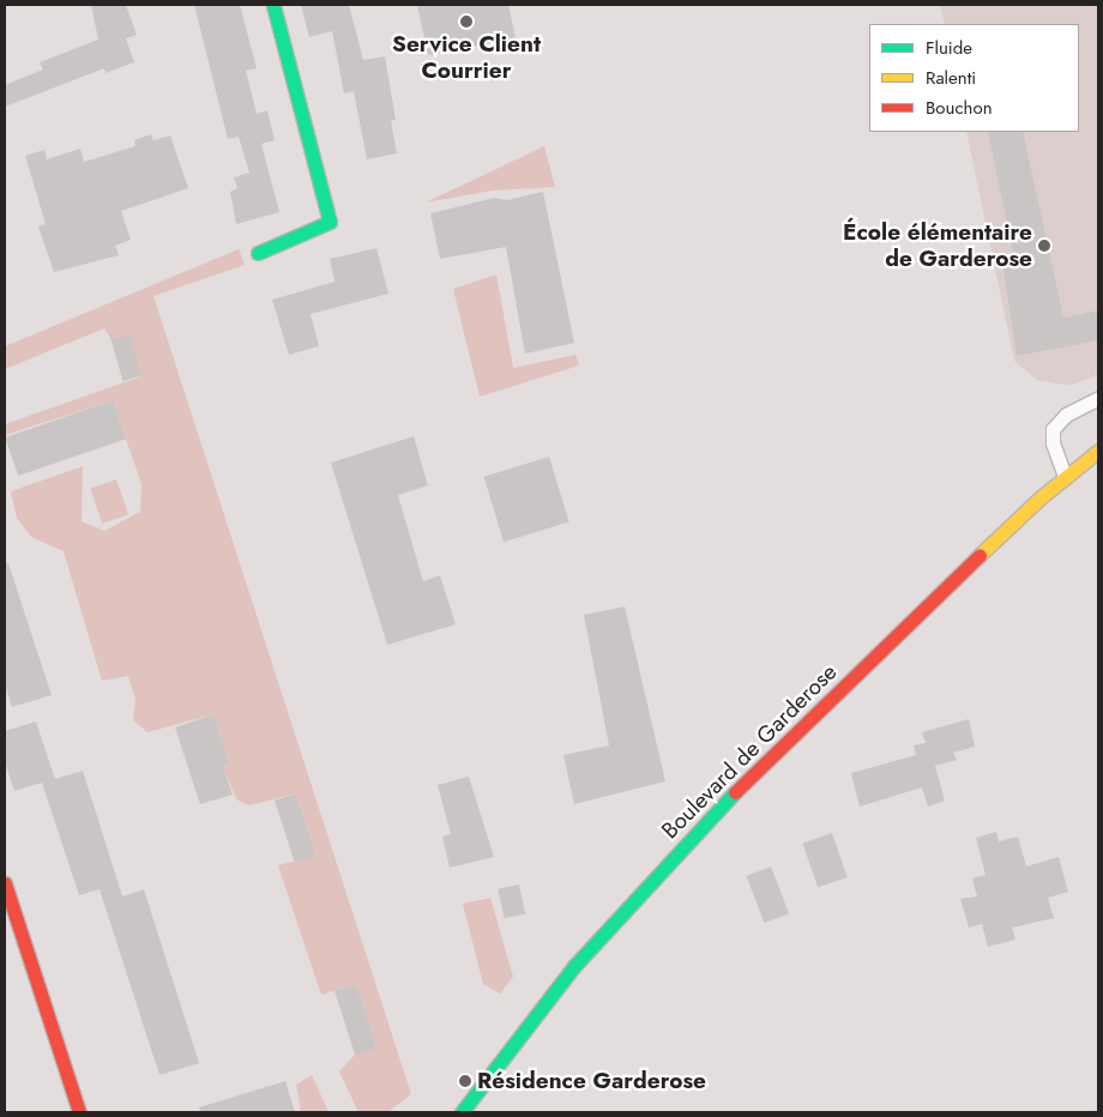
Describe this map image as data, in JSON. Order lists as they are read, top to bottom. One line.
{"streets":{"main road":["Boulevard de Garderose"]},"places":["Service Client Courrier","École élémentaire de Garderose","Résidence Garderose"],"legend":["Fluide","Ralenti","Bouchon"]}
